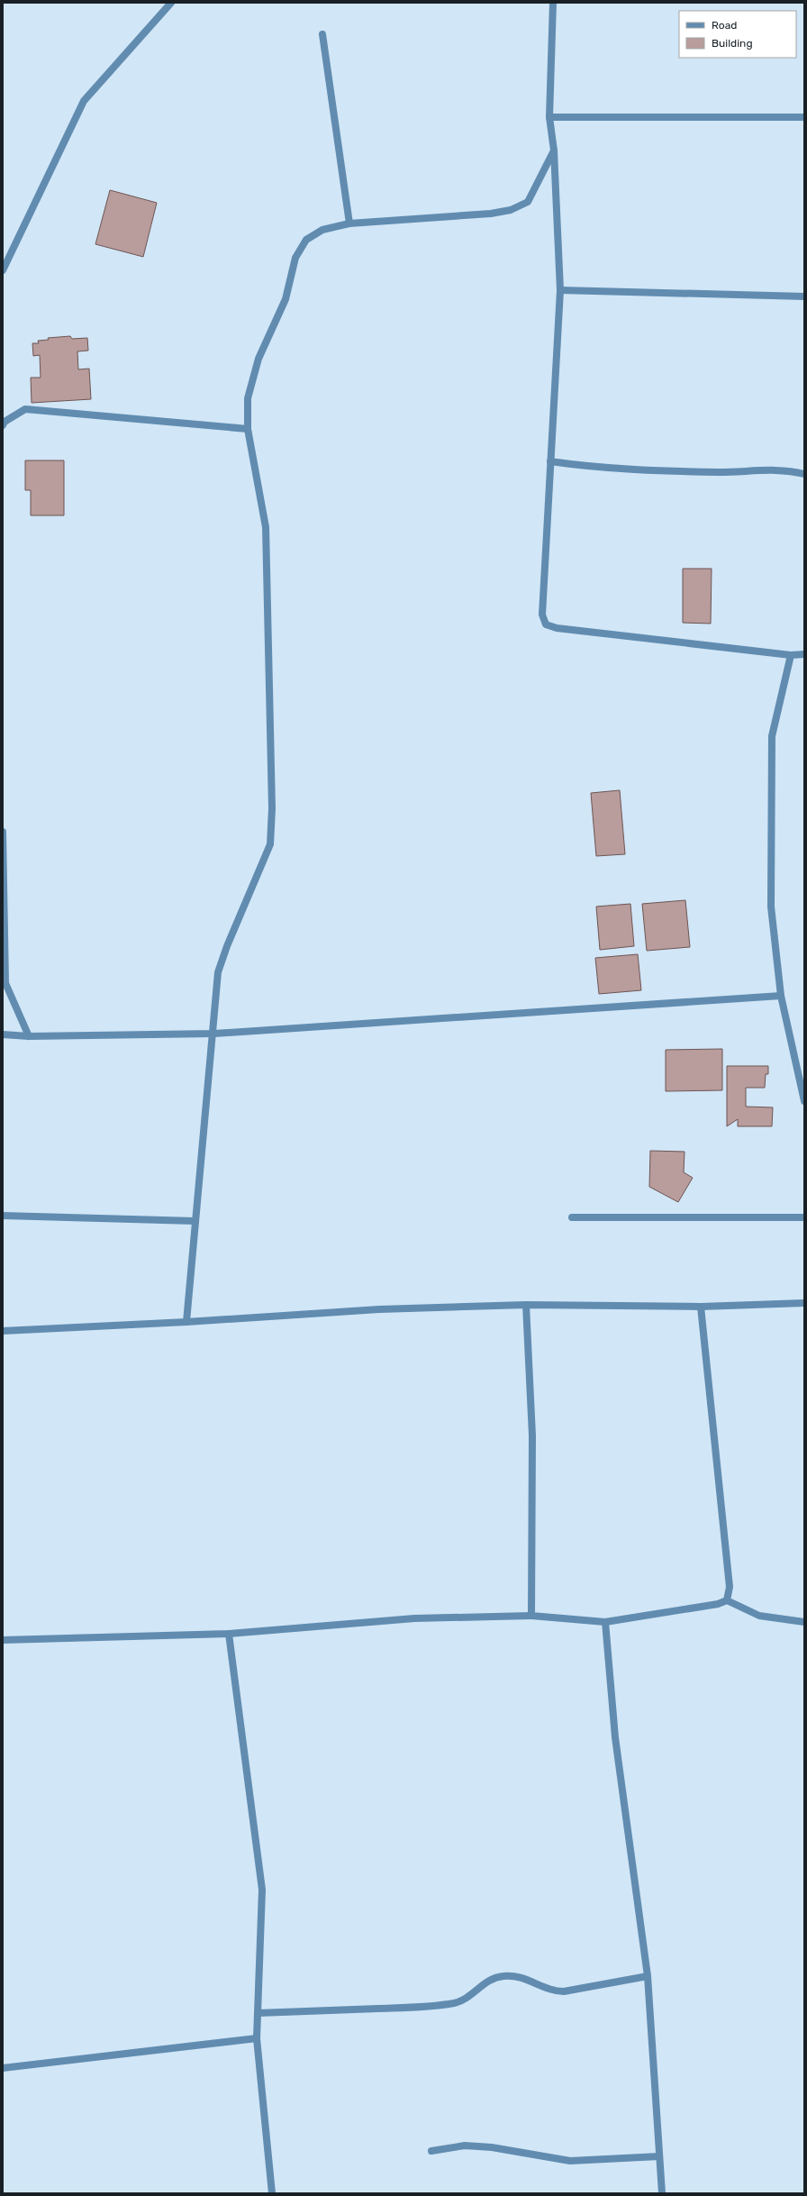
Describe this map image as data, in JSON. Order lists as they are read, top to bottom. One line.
{"legend":["Road","Building"]}
